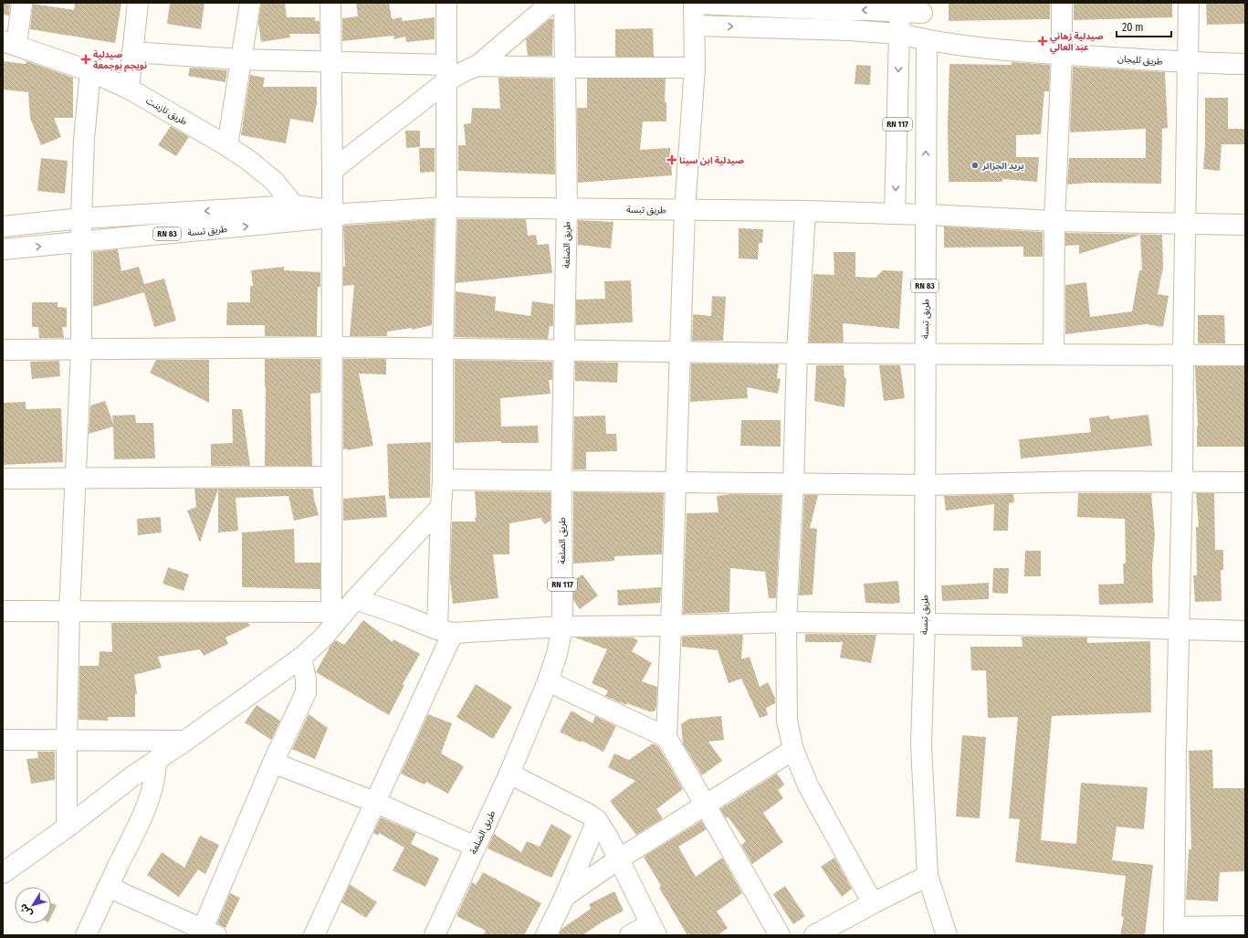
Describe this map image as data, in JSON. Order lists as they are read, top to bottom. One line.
{"streets":{"street":["طريق ثليجان","طريق تازبنت","RN 117","طريق تبسة","RN 83","طريق الضلعة"]},"crossings":[["طريق ثليجان","RN 117"],["طريق تازبنت","طريق تبسة"],["RN 117","طريق تبسة"],["طريق تبسة","طريق الضلعة"]],"places":{"health":["صيدلية زهاني عبد العالي","صيدلية نويجم بوجمعة","صيدلية ابن سينا"],"other":["بريد الجزائر"]},"scale_bar":"20 m","north":"bottom left"}
